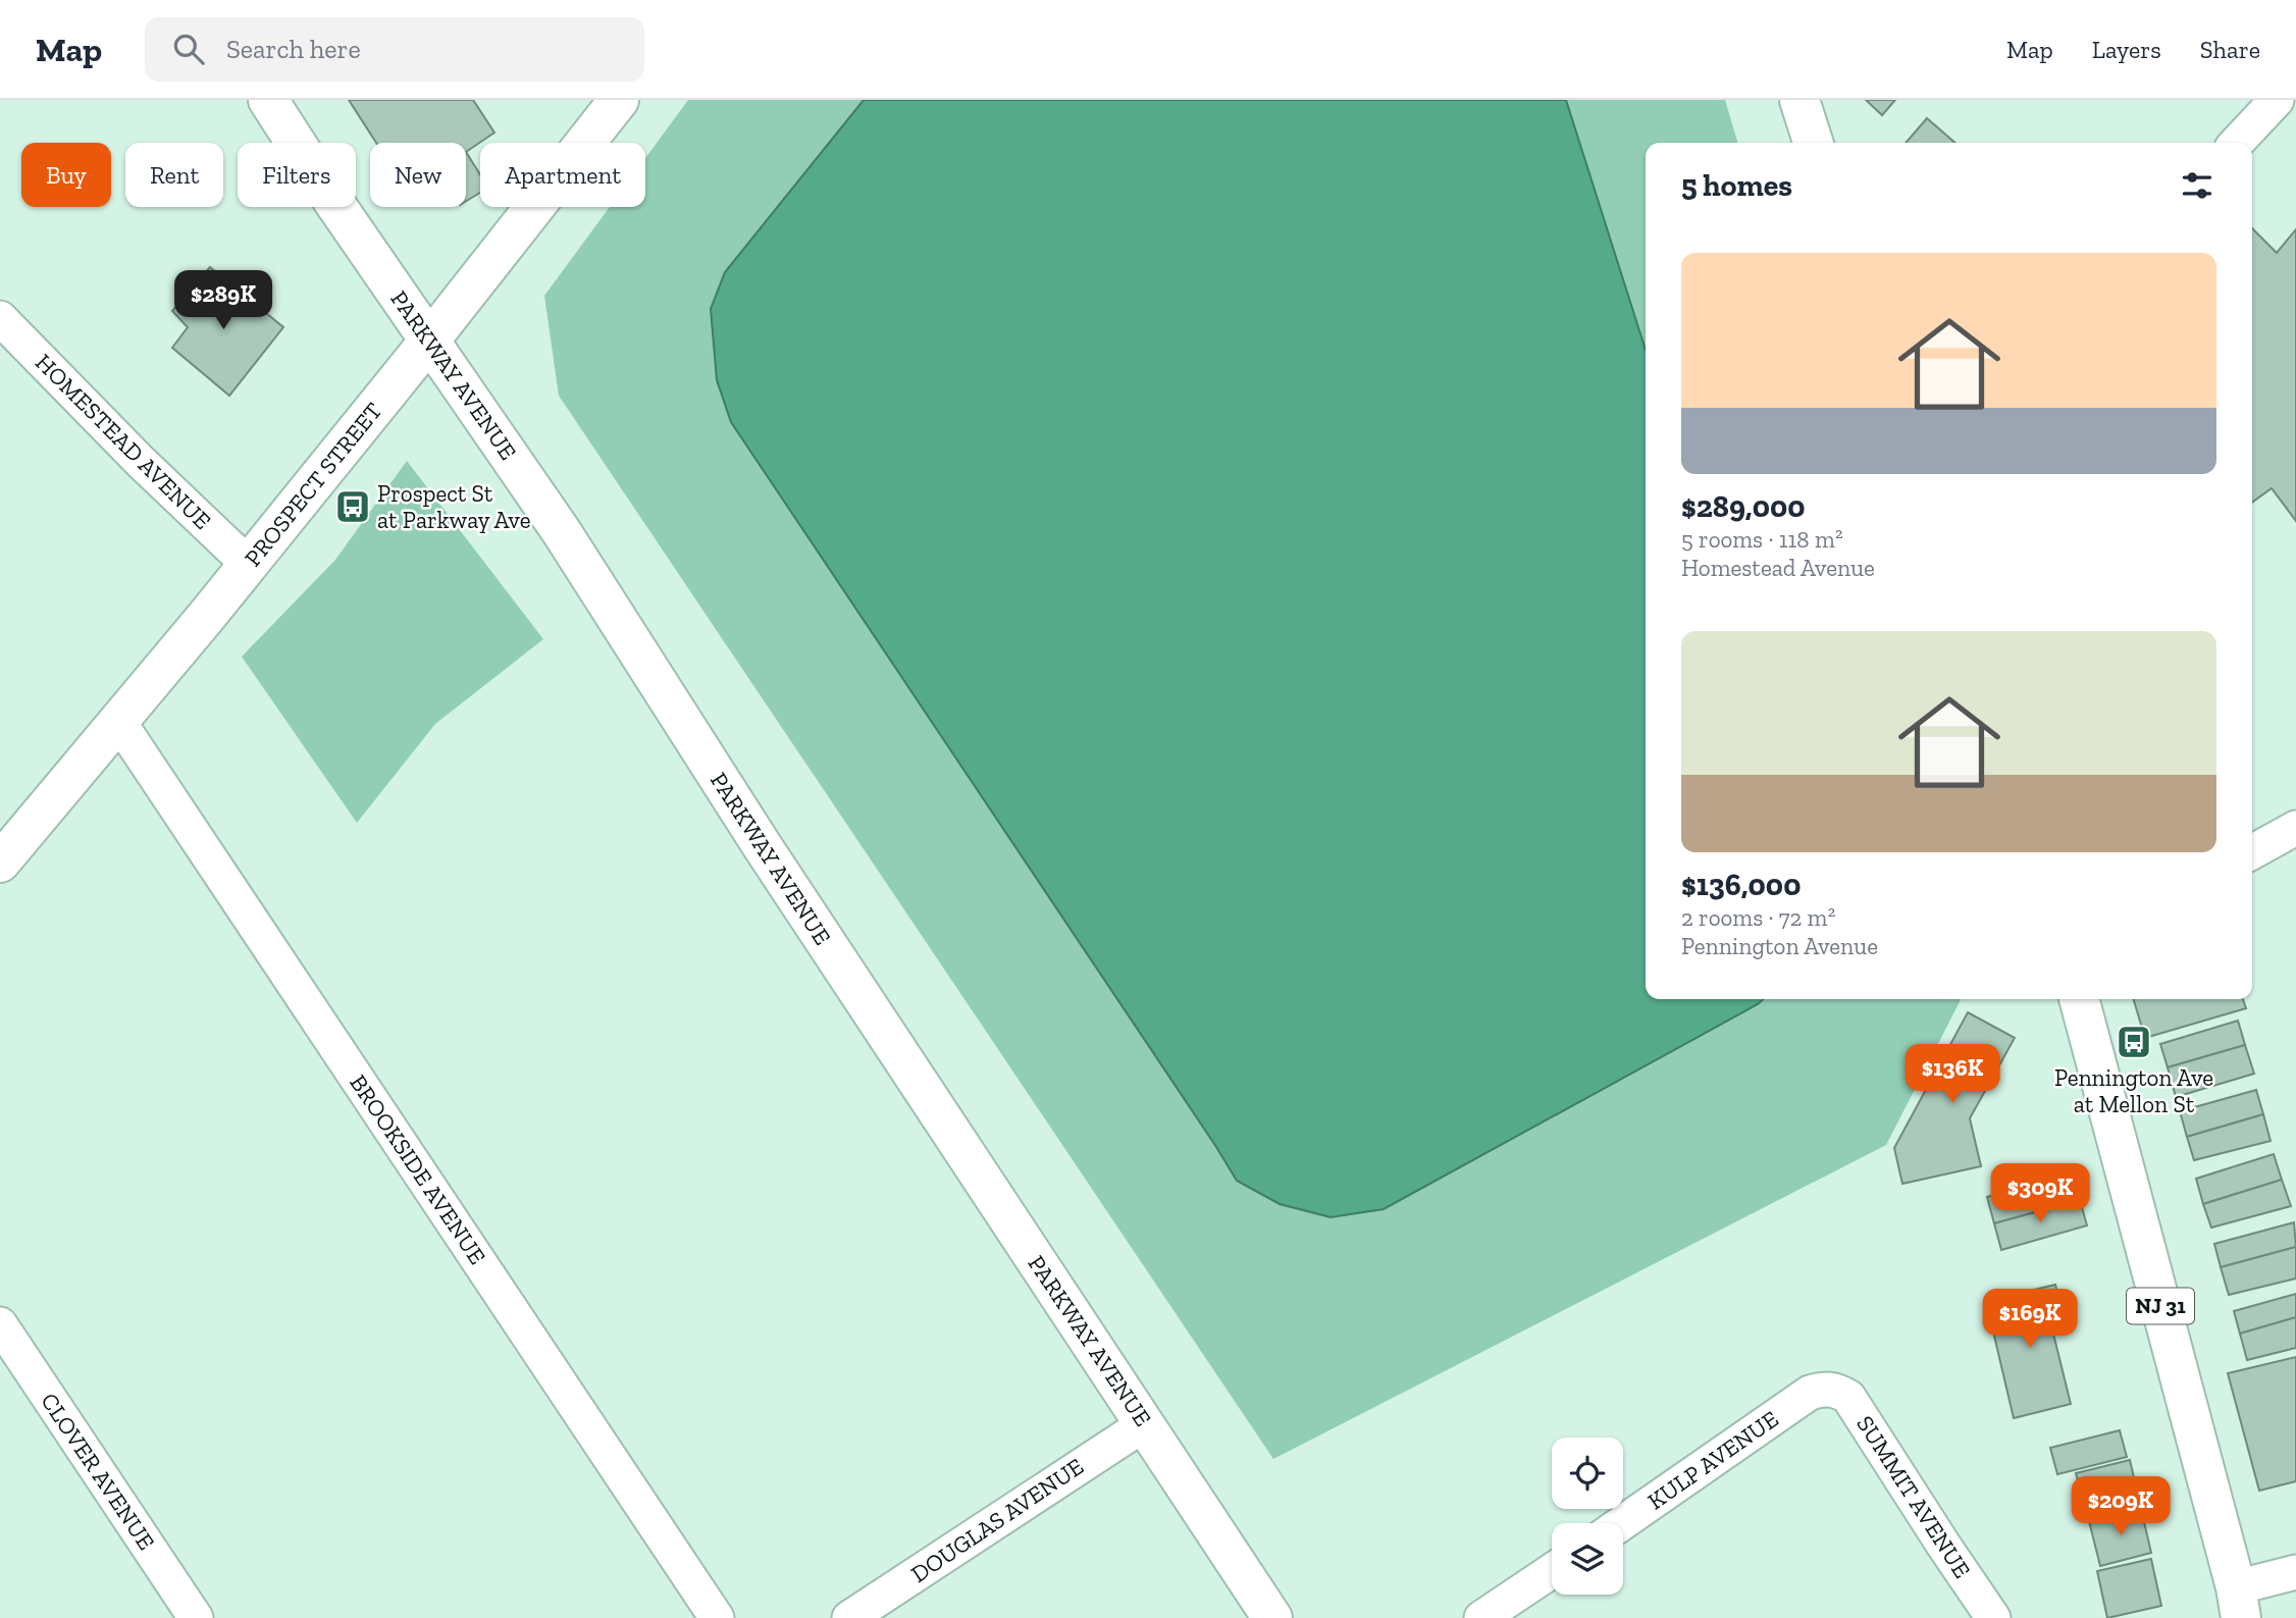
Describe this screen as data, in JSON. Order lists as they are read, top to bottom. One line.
{"streets":{"street":["PARKWAY AVENUE","HOMESTEAD AVENUE","PROSPECT STREET","BROOKSIDE AVENUE","NJ 31","KULP AVENUE","CLOVER AVENUE","SUMMIT AVENUE","DOUGLAS AVENUE"]},"crossings":[["PARKWAY AVENUE","PROSPECT STREET"],["PARKWAY AVENUE","DOUGLAS AVENUE"],["HOMESTEAD AVENUE","PROSPECT STREET"],["PROSPECT STREET","BROOKSIDE AVENUE"],["KULP AVENUE","SUMMIT AVENUE"]],"places":{"bus stop":["Prospect St at Parkway Ave","Pennington Ave at Mellon St"]},"page":{"header":"Map","search":"Search here","nav":["Map","Layers","Share"],"chip":["Buy","Rent","Filters","New","Apartment"],"heading":"5 homes","list":[{"name":"$289,000","note":"5 rooms · 118 m² · Homestead Avenue"},{"name":"$136,000","note":"2 rooms · 72 m² · Pennington Avenue"}],"price":["$289K","$136K","$309K","$169K","$209K"]}}
